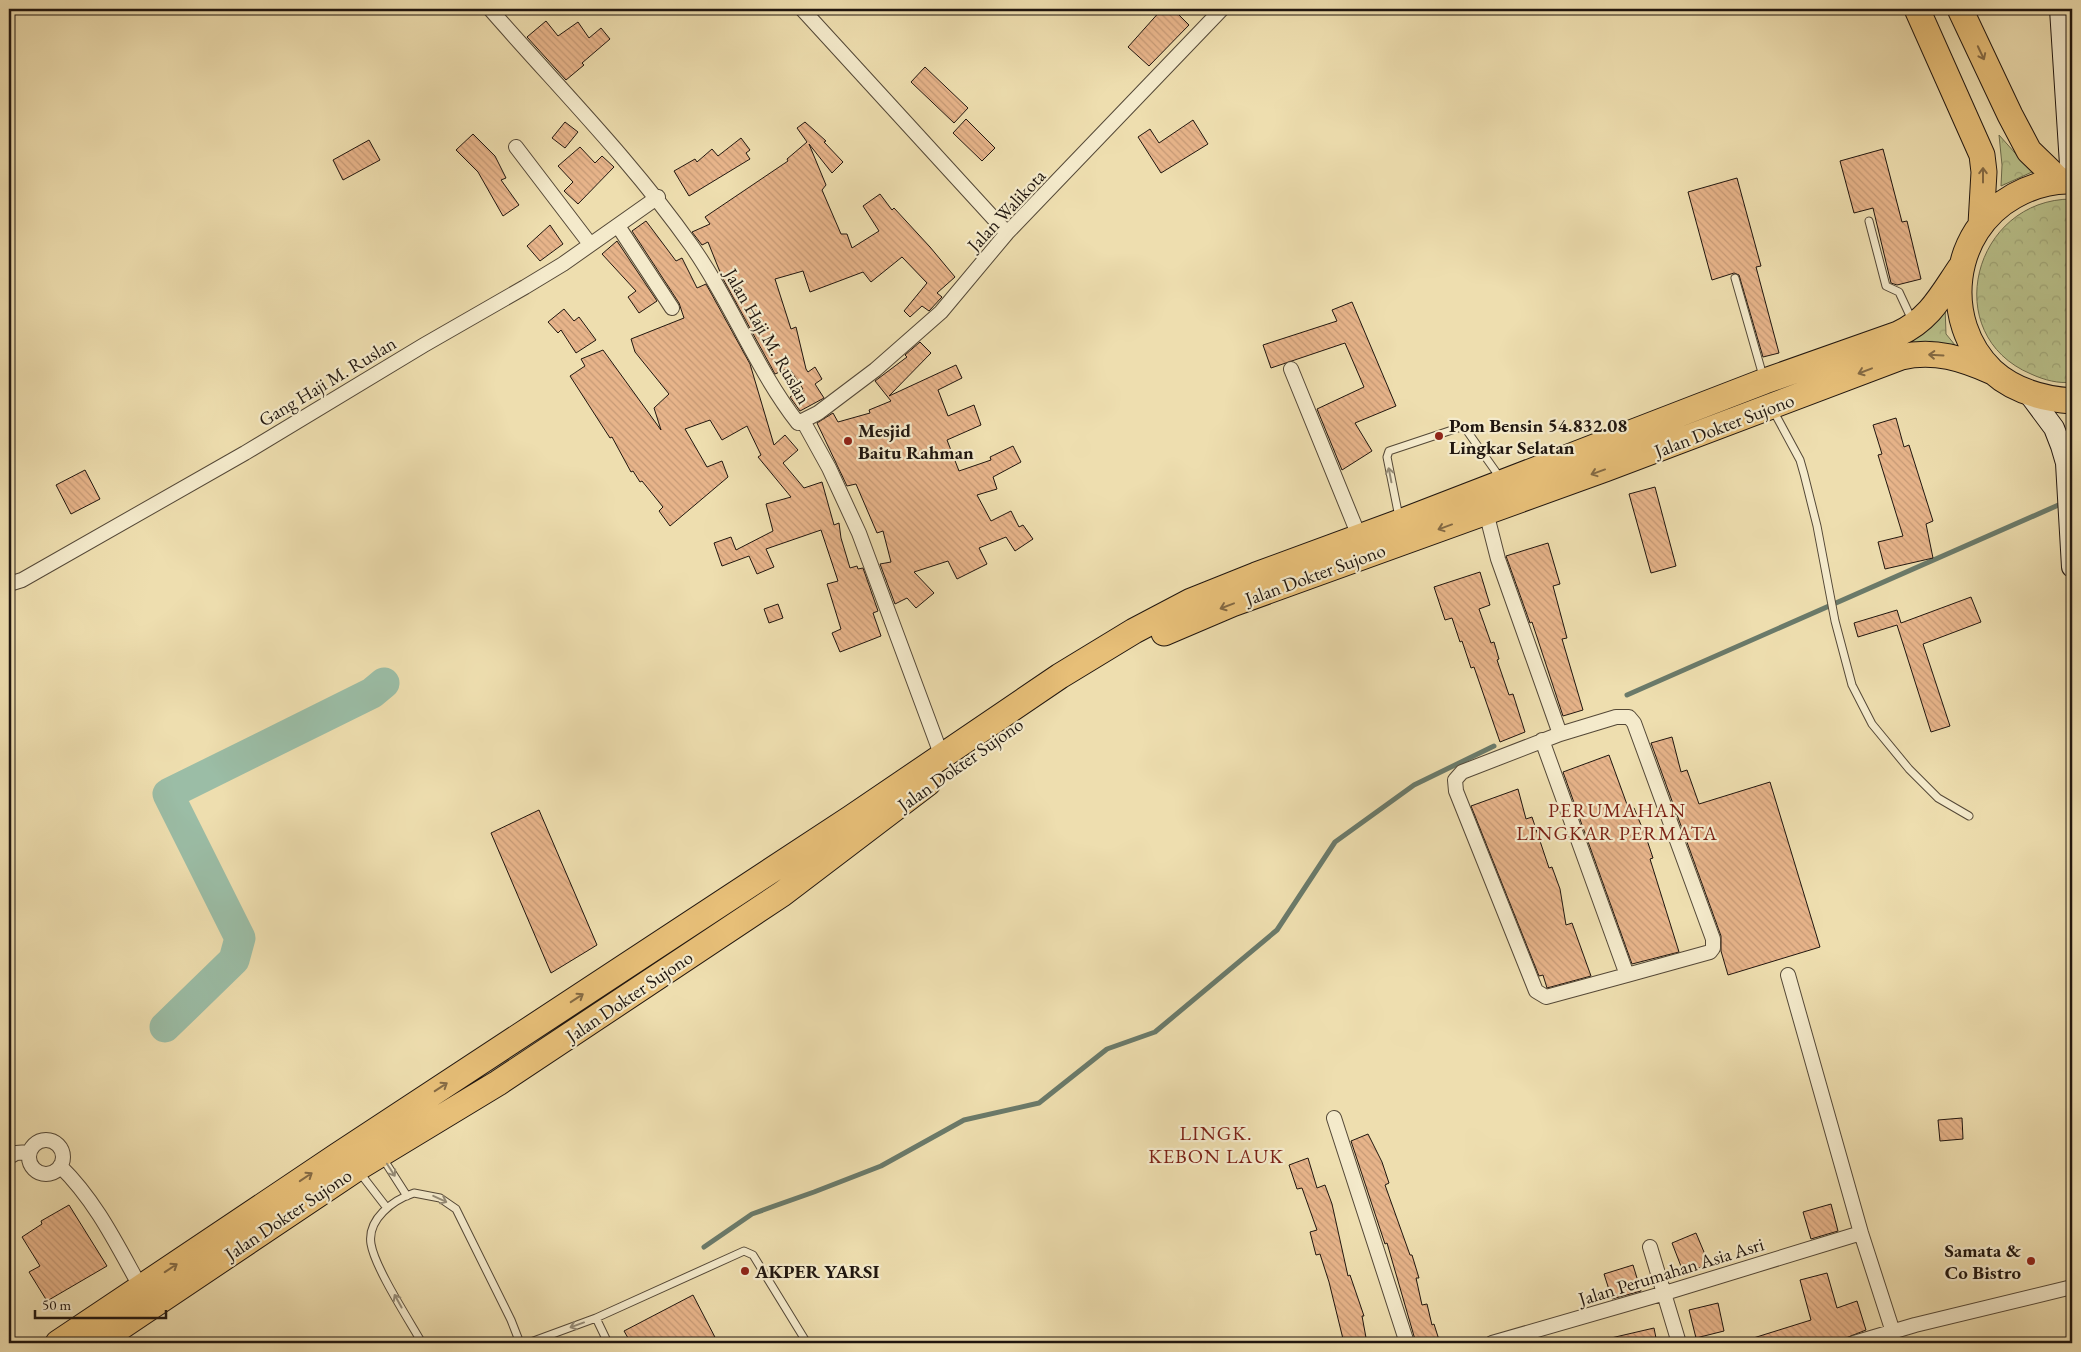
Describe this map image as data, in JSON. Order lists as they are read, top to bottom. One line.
{"streets":{"highway":["Jalan Dokter Sujono"],"street":["Jalan Walikota","Jalan Haji M. Ruslan","Gang Haji M. Ruslan","Jalan Perumahan Asia Asri"]},"crossings":[["Jalan Walikota","Jalan Haji M. Ruslan"],["Jalan Haji M. Ruslan","Gang Haji M. Ruslan"]],"districts":["PERUMAHAN LINGKAR PERMATA","LINGK. KEBON LAUK"],"places":["Pom Bensin 54.832.08 Lingkar Selatan","Mesjid Baitu Rahman","Samata & Co Bistro","AKPER YARSI"],"scale_bar":"50 m"}
